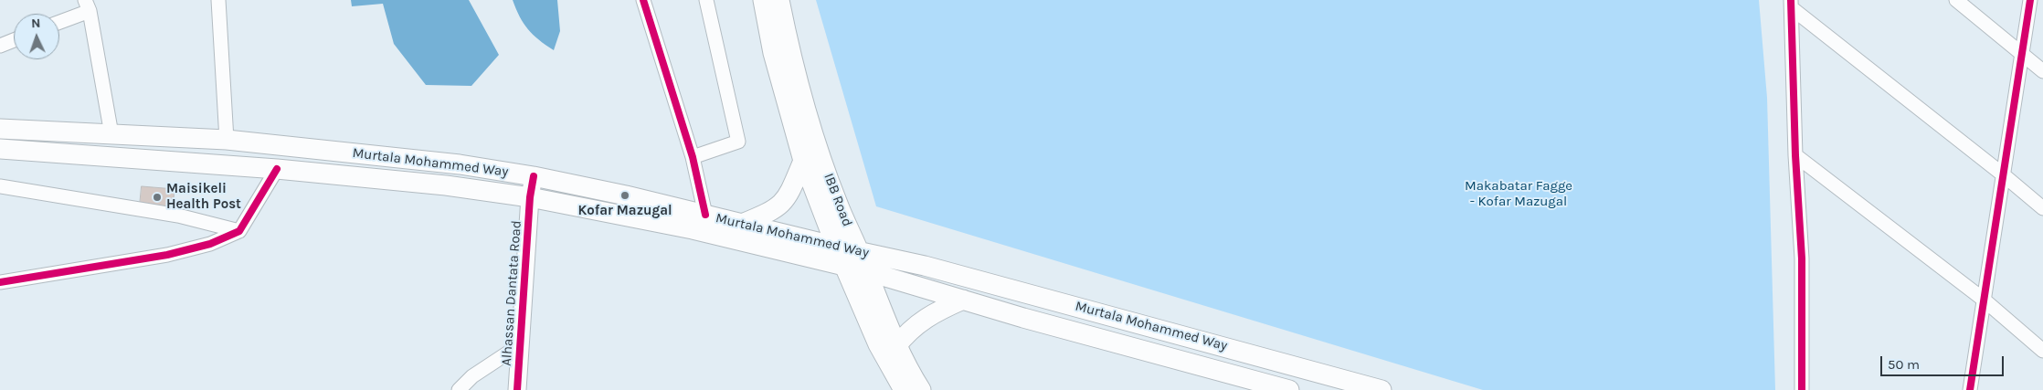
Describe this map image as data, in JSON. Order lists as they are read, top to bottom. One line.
{"streets":{"main road":["Murtala Mohammed Way","IBB Road"],"street":["Alhassan Dantata Road"]},"crossings":[["Murtala Mohammed Way","IBB Road"],["Murtala Mohammed Way","Alhassan Dantata Road"]],"parks":["Makabatar Fagge - Kofar Mazugal"],"places":["Kofar Mazugal","Maisikeli Health Post"],"scale_bar":"50 m","north":"top"}
